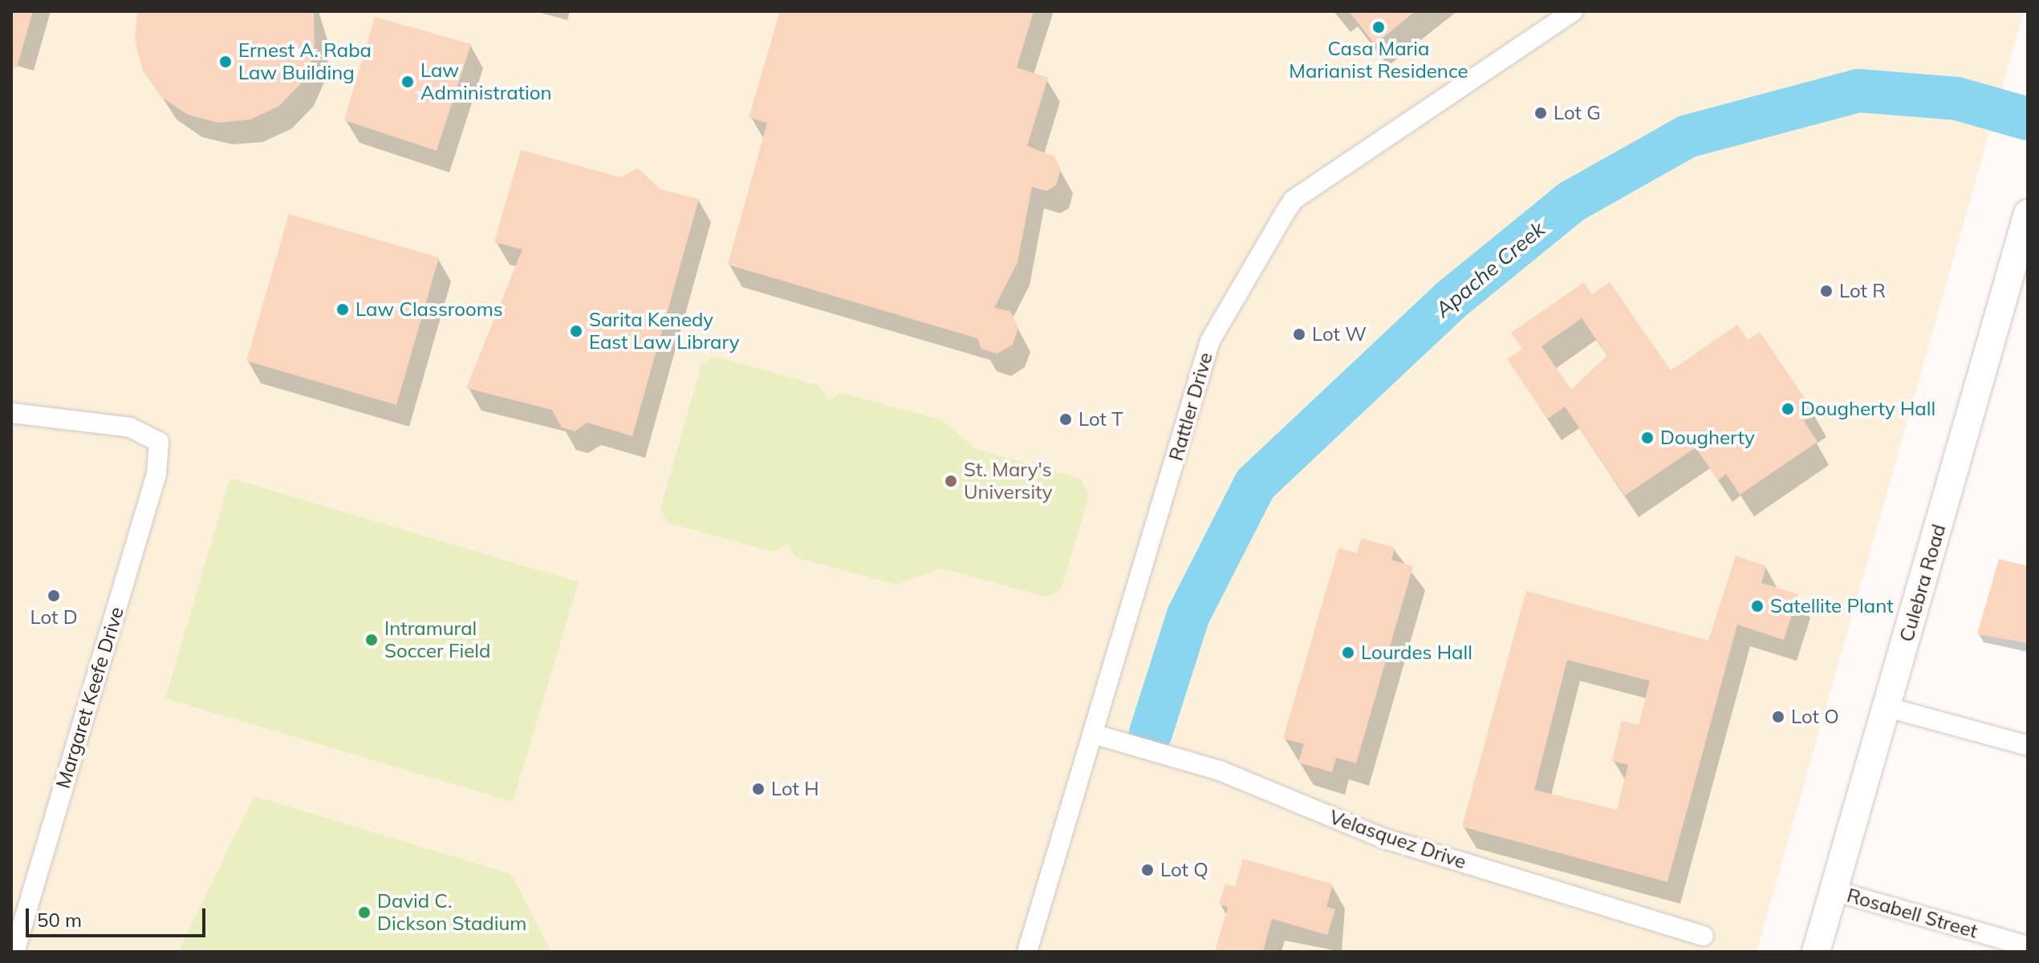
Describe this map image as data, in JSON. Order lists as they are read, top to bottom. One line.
{"streets":{"main road":["Culebra Road"],"street":["Rattler Drive","Margaret Keefe Drive","Velasquez Drive","Rosabell Street"]},"crossings":[["Rattler Drive","Velasquez Drive"],["Culebra Road","Rosabell Street"]],"water":["Apache Creek"],"places":["Casa Maria Marianist Residence","Ernest A. Raba Law Building","Law Administration","Lot G","Lot R","Law Classrooms","Sarita Kenedy East Law Library","Lot W","Dougherty Hall","Lot T","Dougherty","St. Mary's University","Lot D","Satellite Plant","Intramural Soccer Field","Lourdes Hall","Lot O","Lot H","Lot Q","David C. Dickson Stadium"],"scale_bar":"50 m"}
